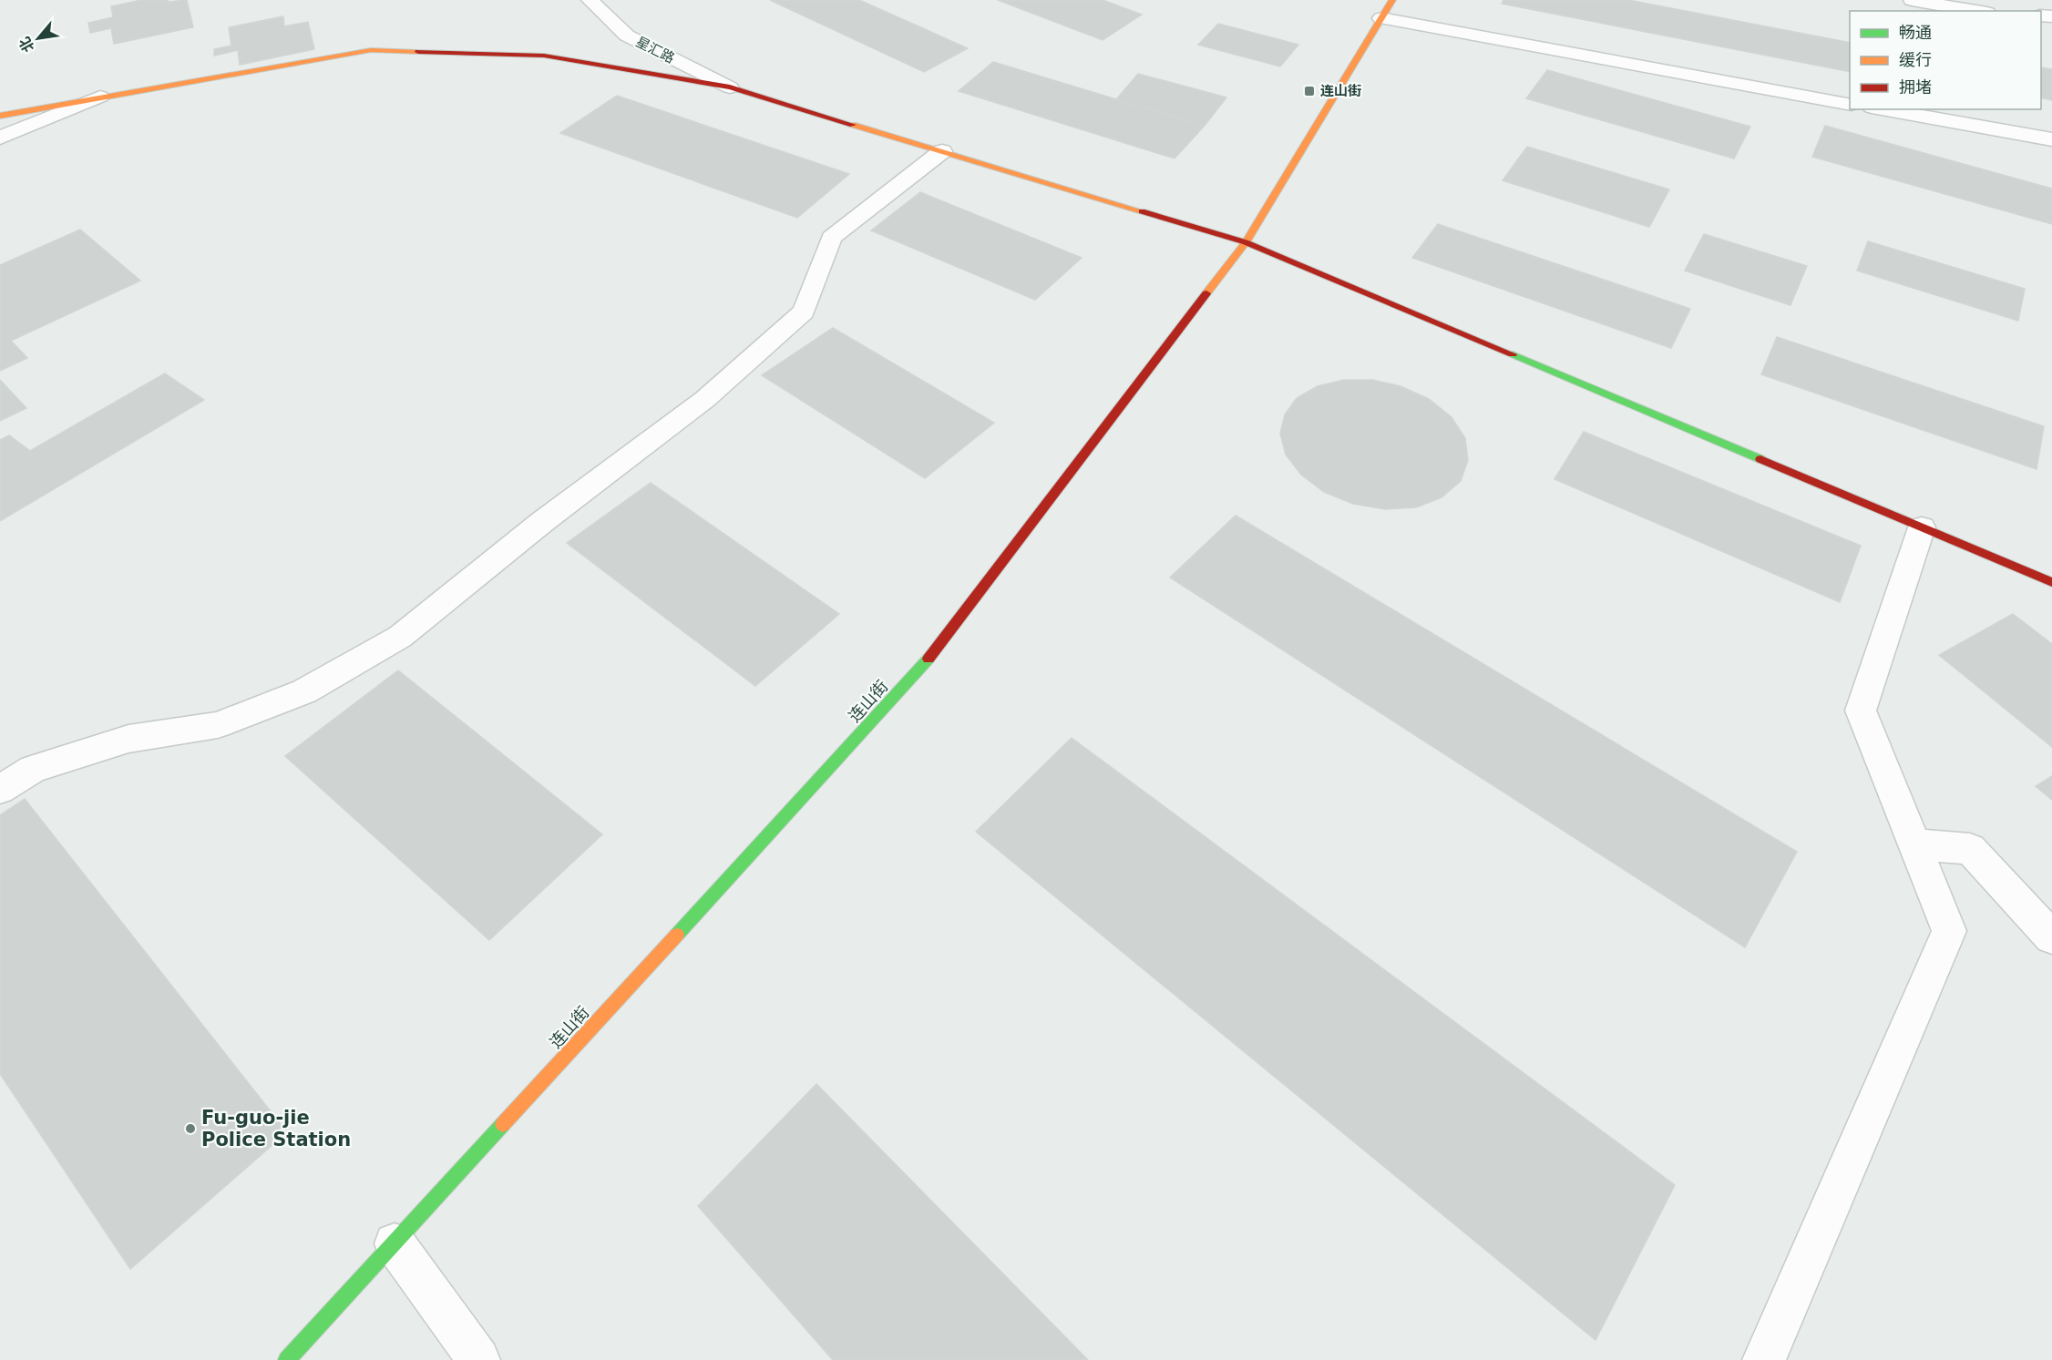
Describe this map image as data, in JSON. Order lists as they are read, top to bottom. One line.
{"streets":{"street":["星汇路","连山街"]},"places":{"transit":["连山街"],"other":["Fu-guo-jie Police Station"]},"legend":["畅通","缓行","拥堵"],"north":"bottom left"}
